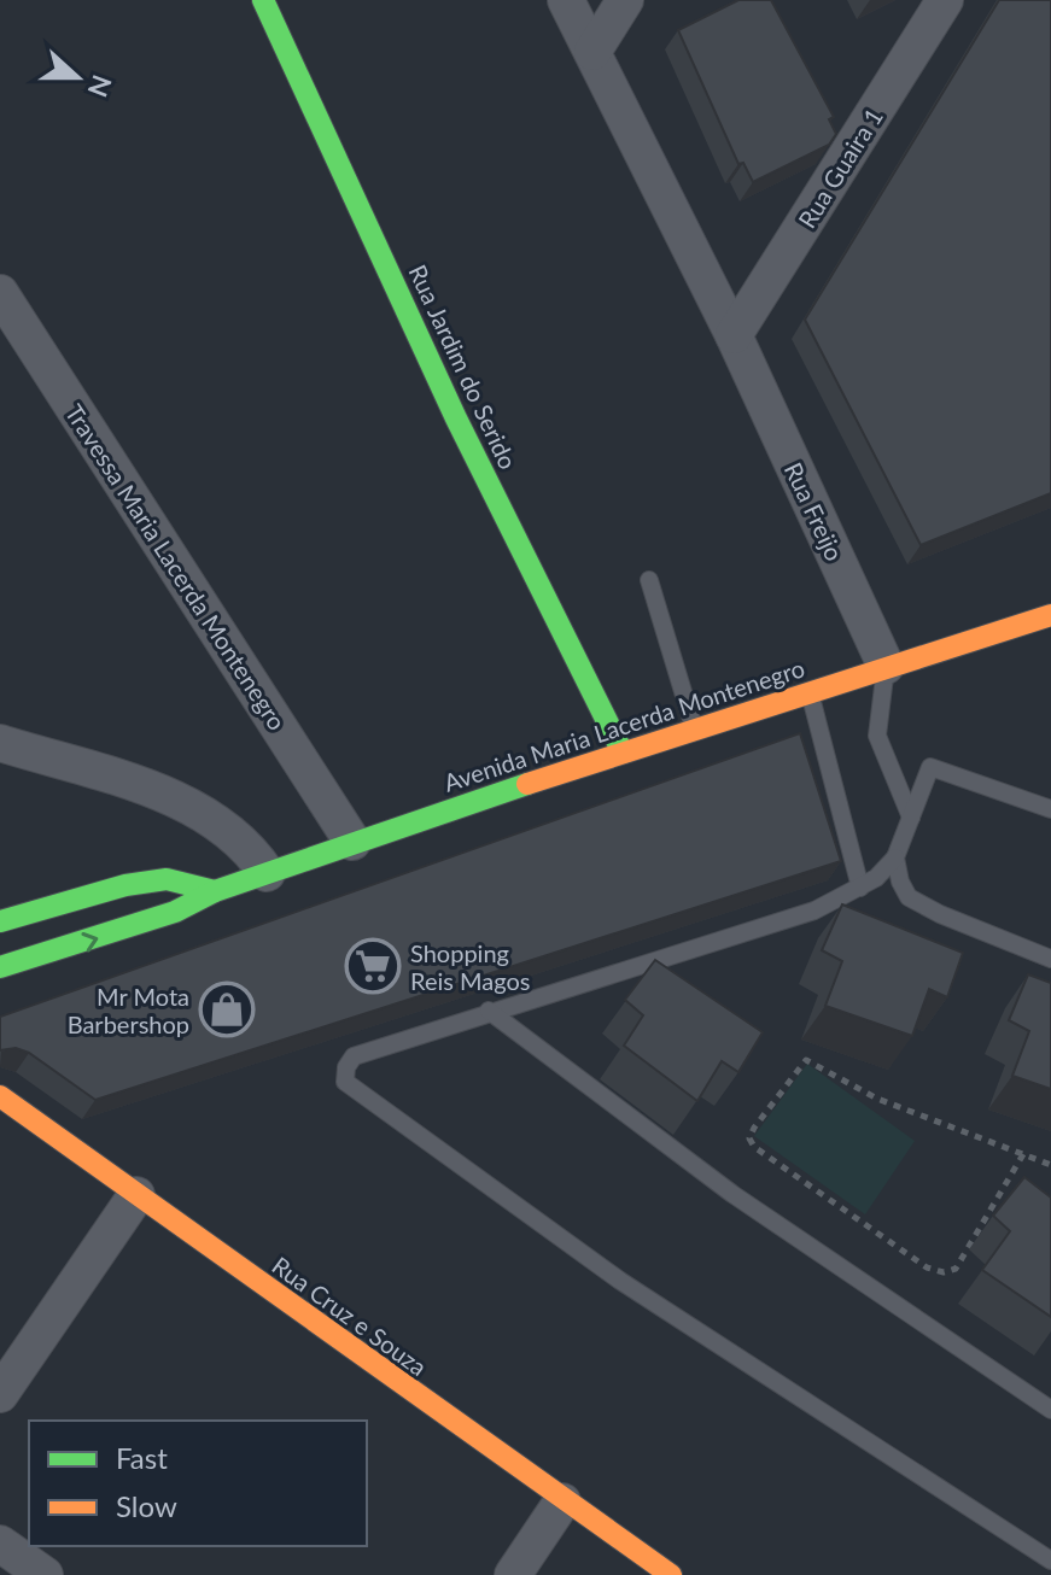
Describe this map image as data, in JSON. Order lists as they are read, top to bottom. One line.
{"streets":{"street":["Rua Guaira 1","Rua Jardim do Serido","Rua Freijo","Travessa Maria Lacerda Montenegro","Avenida Maria Lacerda Montenegro","Rua Cruz e Souza"]},"crossings":[["Rua Guaira 1","Rua Freijo"],["Rua Jardim do Serido","Avenida Maria Lacerda Montenegro"],["Rua Freijo","Avenida Maria Lacerda Montenegro"],["Travessa Maria Lacerda Montenegro","Avenida Maria Lacerda Montenegro"]],"places":{"supermarket":["Shopping Reis Magos"],"shop":["Mr Mota Barbershop"]},"legend":["Fast","Slow"],"north":"right"}
